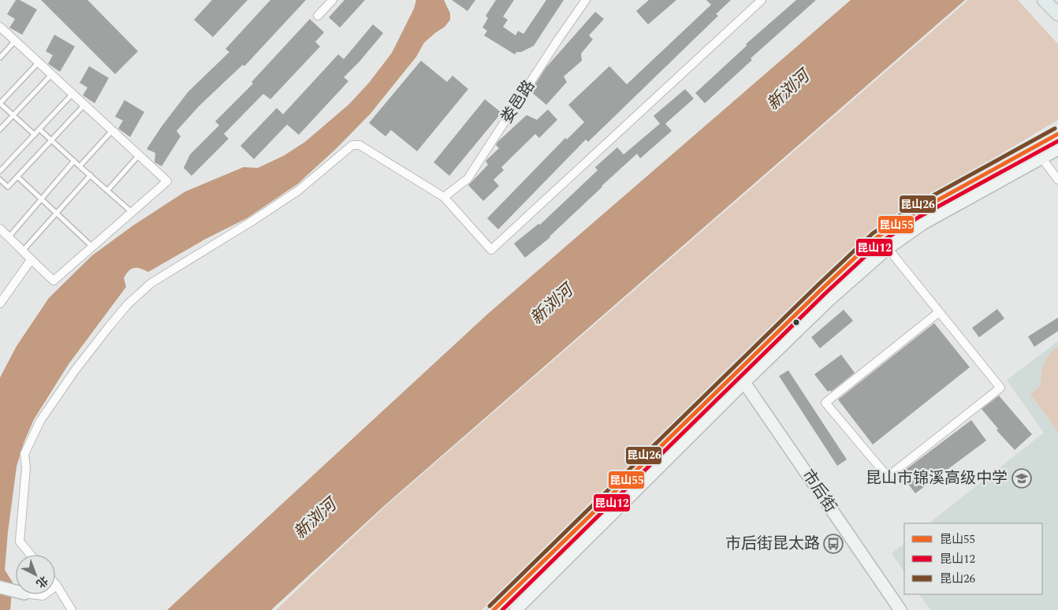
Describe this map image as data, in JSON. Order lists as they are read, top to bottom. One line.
{"streets":{"main road":["市后街"],"street":["娄邑路"]},"water":["新浏河"],"places":{"school or university":["昆山市锦溪高级中学"],"bus stop":["市后街昆太路"]},"lines":["transit line 昆山26","transit line 昆山55","transit line 昆山12"],"legend":["昆山55","昆山12","昆山26"],"north":"bottom right"}
